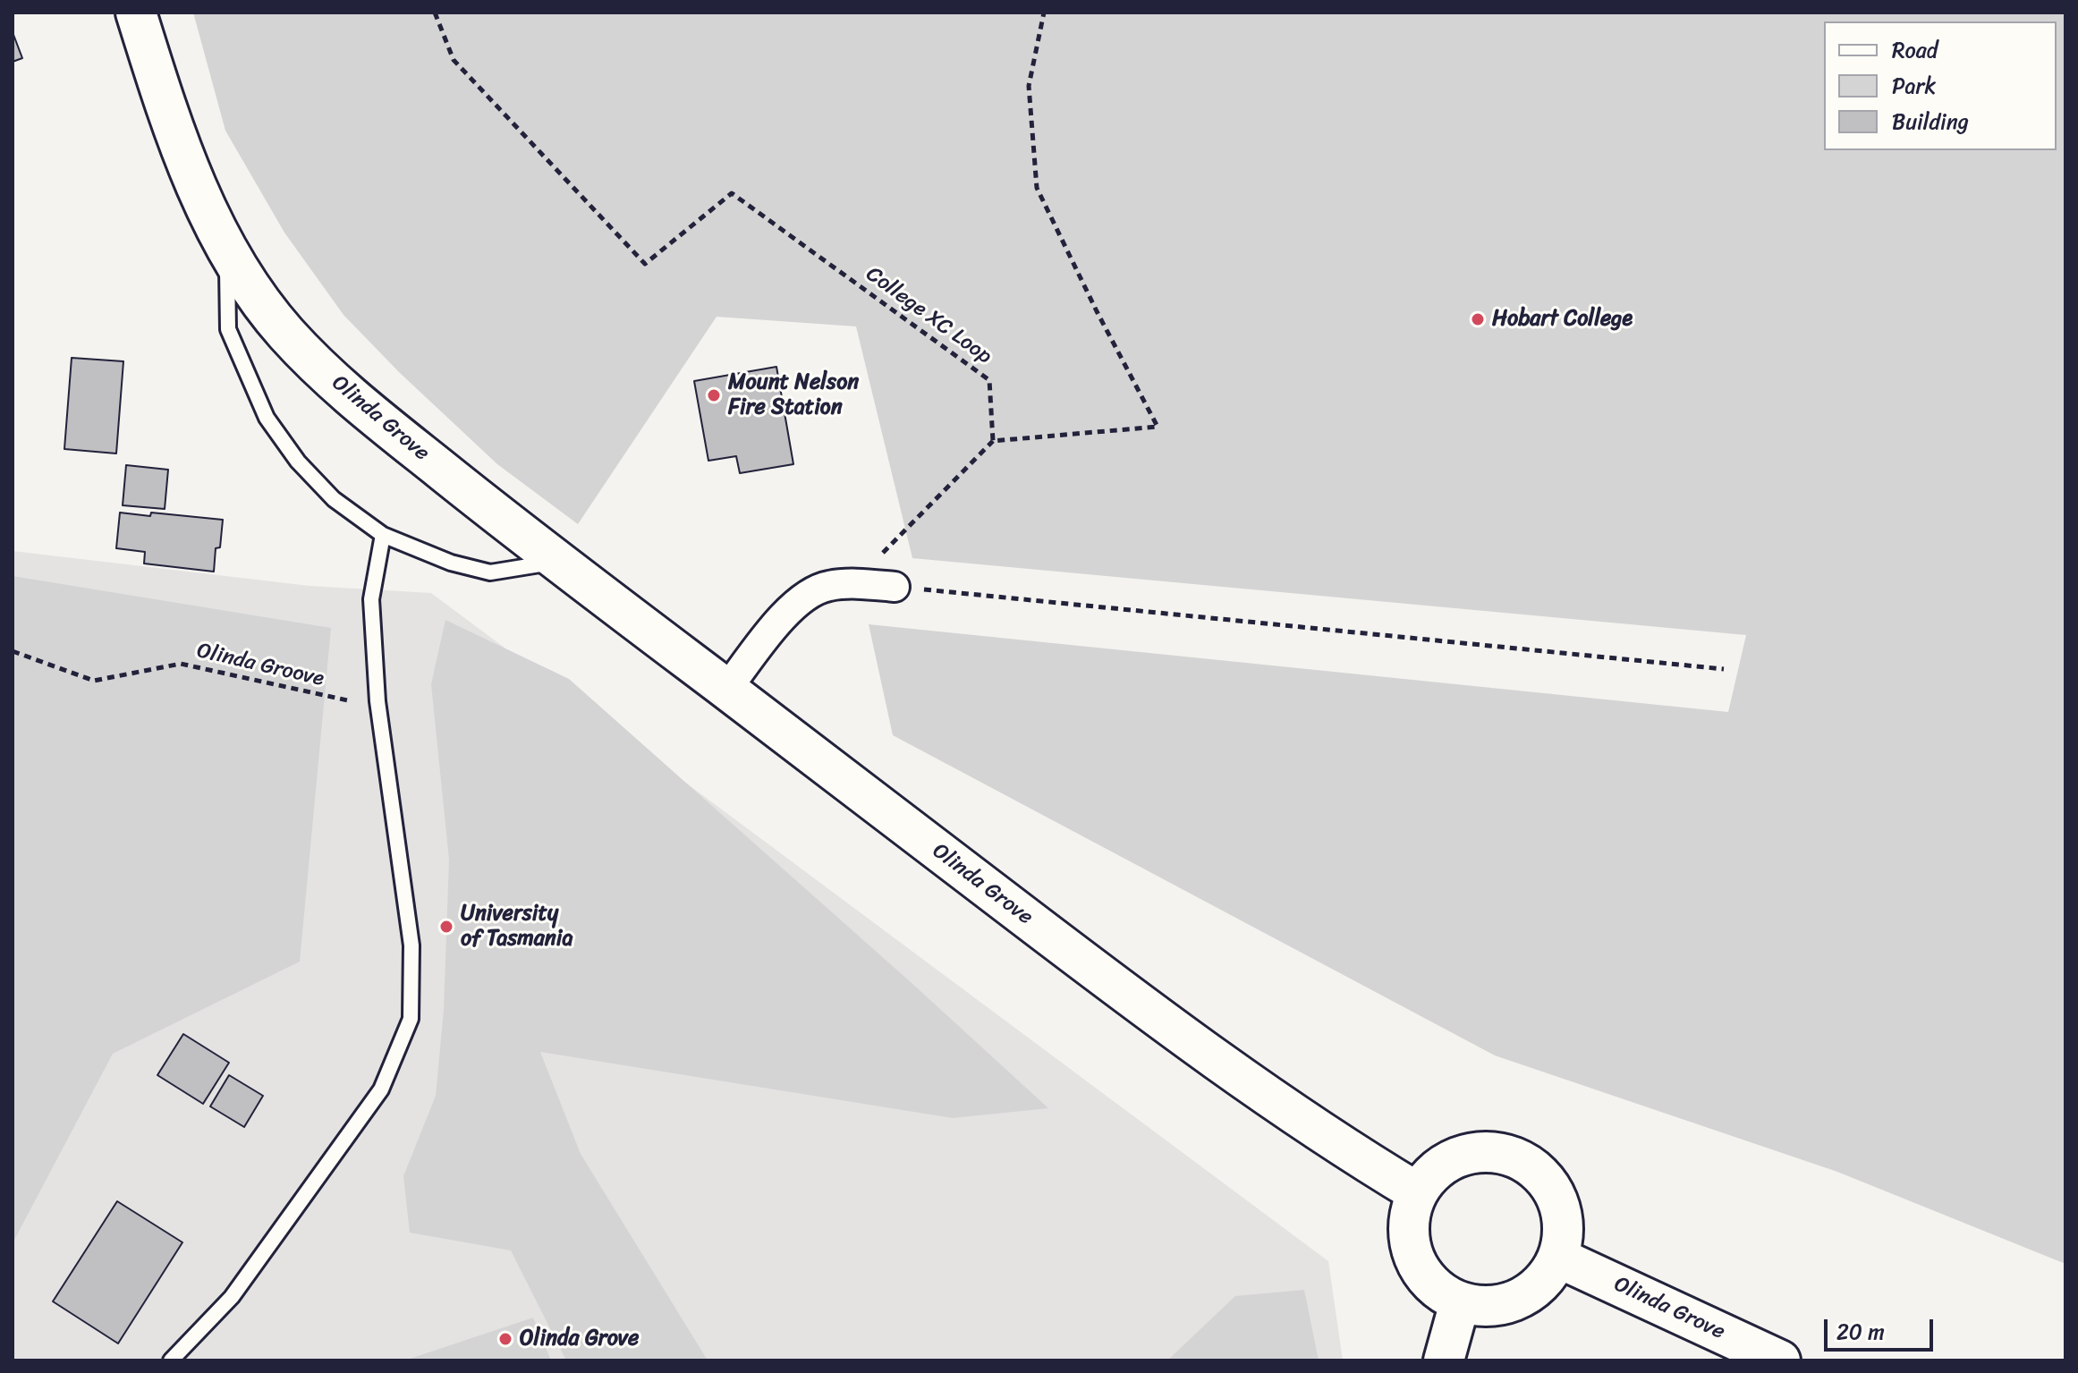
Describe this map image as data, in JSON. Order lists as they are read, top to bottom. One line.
{"streets":{"main road":["Olinda Grove"],"path":["College XC Loop","Olinda Groove"]},"places":["Hobart College","Mount Nelson Fire Station","University of Tasmania","Olinda Grove"],"legend":["Road","Park","Building"],"scale_bar":"20 m"}
